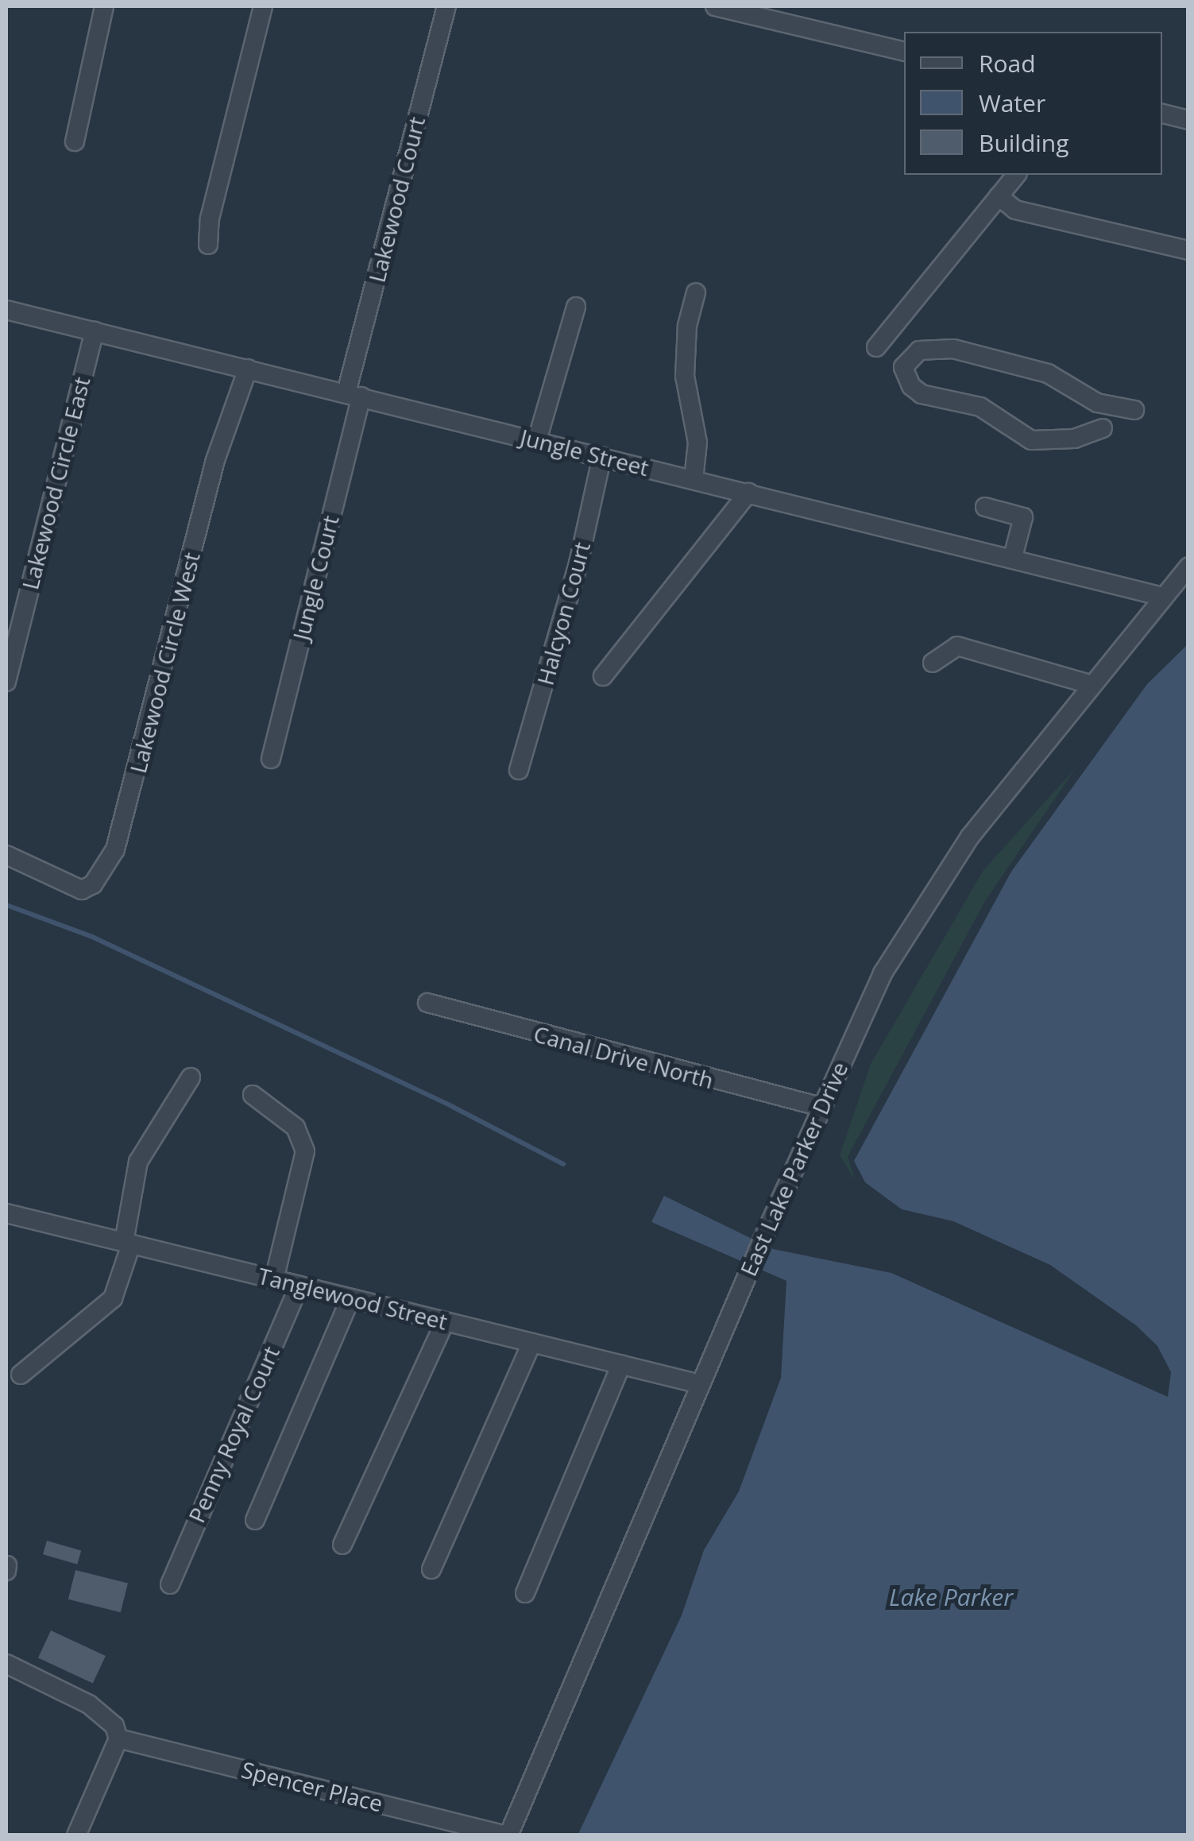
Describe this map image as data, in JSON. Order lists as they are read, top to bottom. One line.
{"streets":{"street":["Lakewood Court","Jungle Street","Lakewood Circle East","Jungle Court","Halcyon Court","Lakewood Circle West","Canal Drive North","East Lake Parker Drive","Tanglewood Street","Penny Royal Court","Spencer Place"]},"crossings":[["Lakewood Court","Jungle Street"],["Lakewood Court","Jungle Court"],["Jungle Street","Lakewood Circle East"],["Jungle Street","Jungle Court"],["Jungle Street","Halcyon Court"],["Jungle Street","Lakewood Circle West"],["Jungle Street","East Lake Parker Drive"],["Canal Drive North","East Lake Parker Drive"],["East Lake Parker Drive","Tanglewood Street"],["East Lake Parker Drive","Spencer Place"],["Tanglewood Street","Penny Royal Court"]],"water":["Lake Parker"],"legend":["Road","Water","Building"]}
